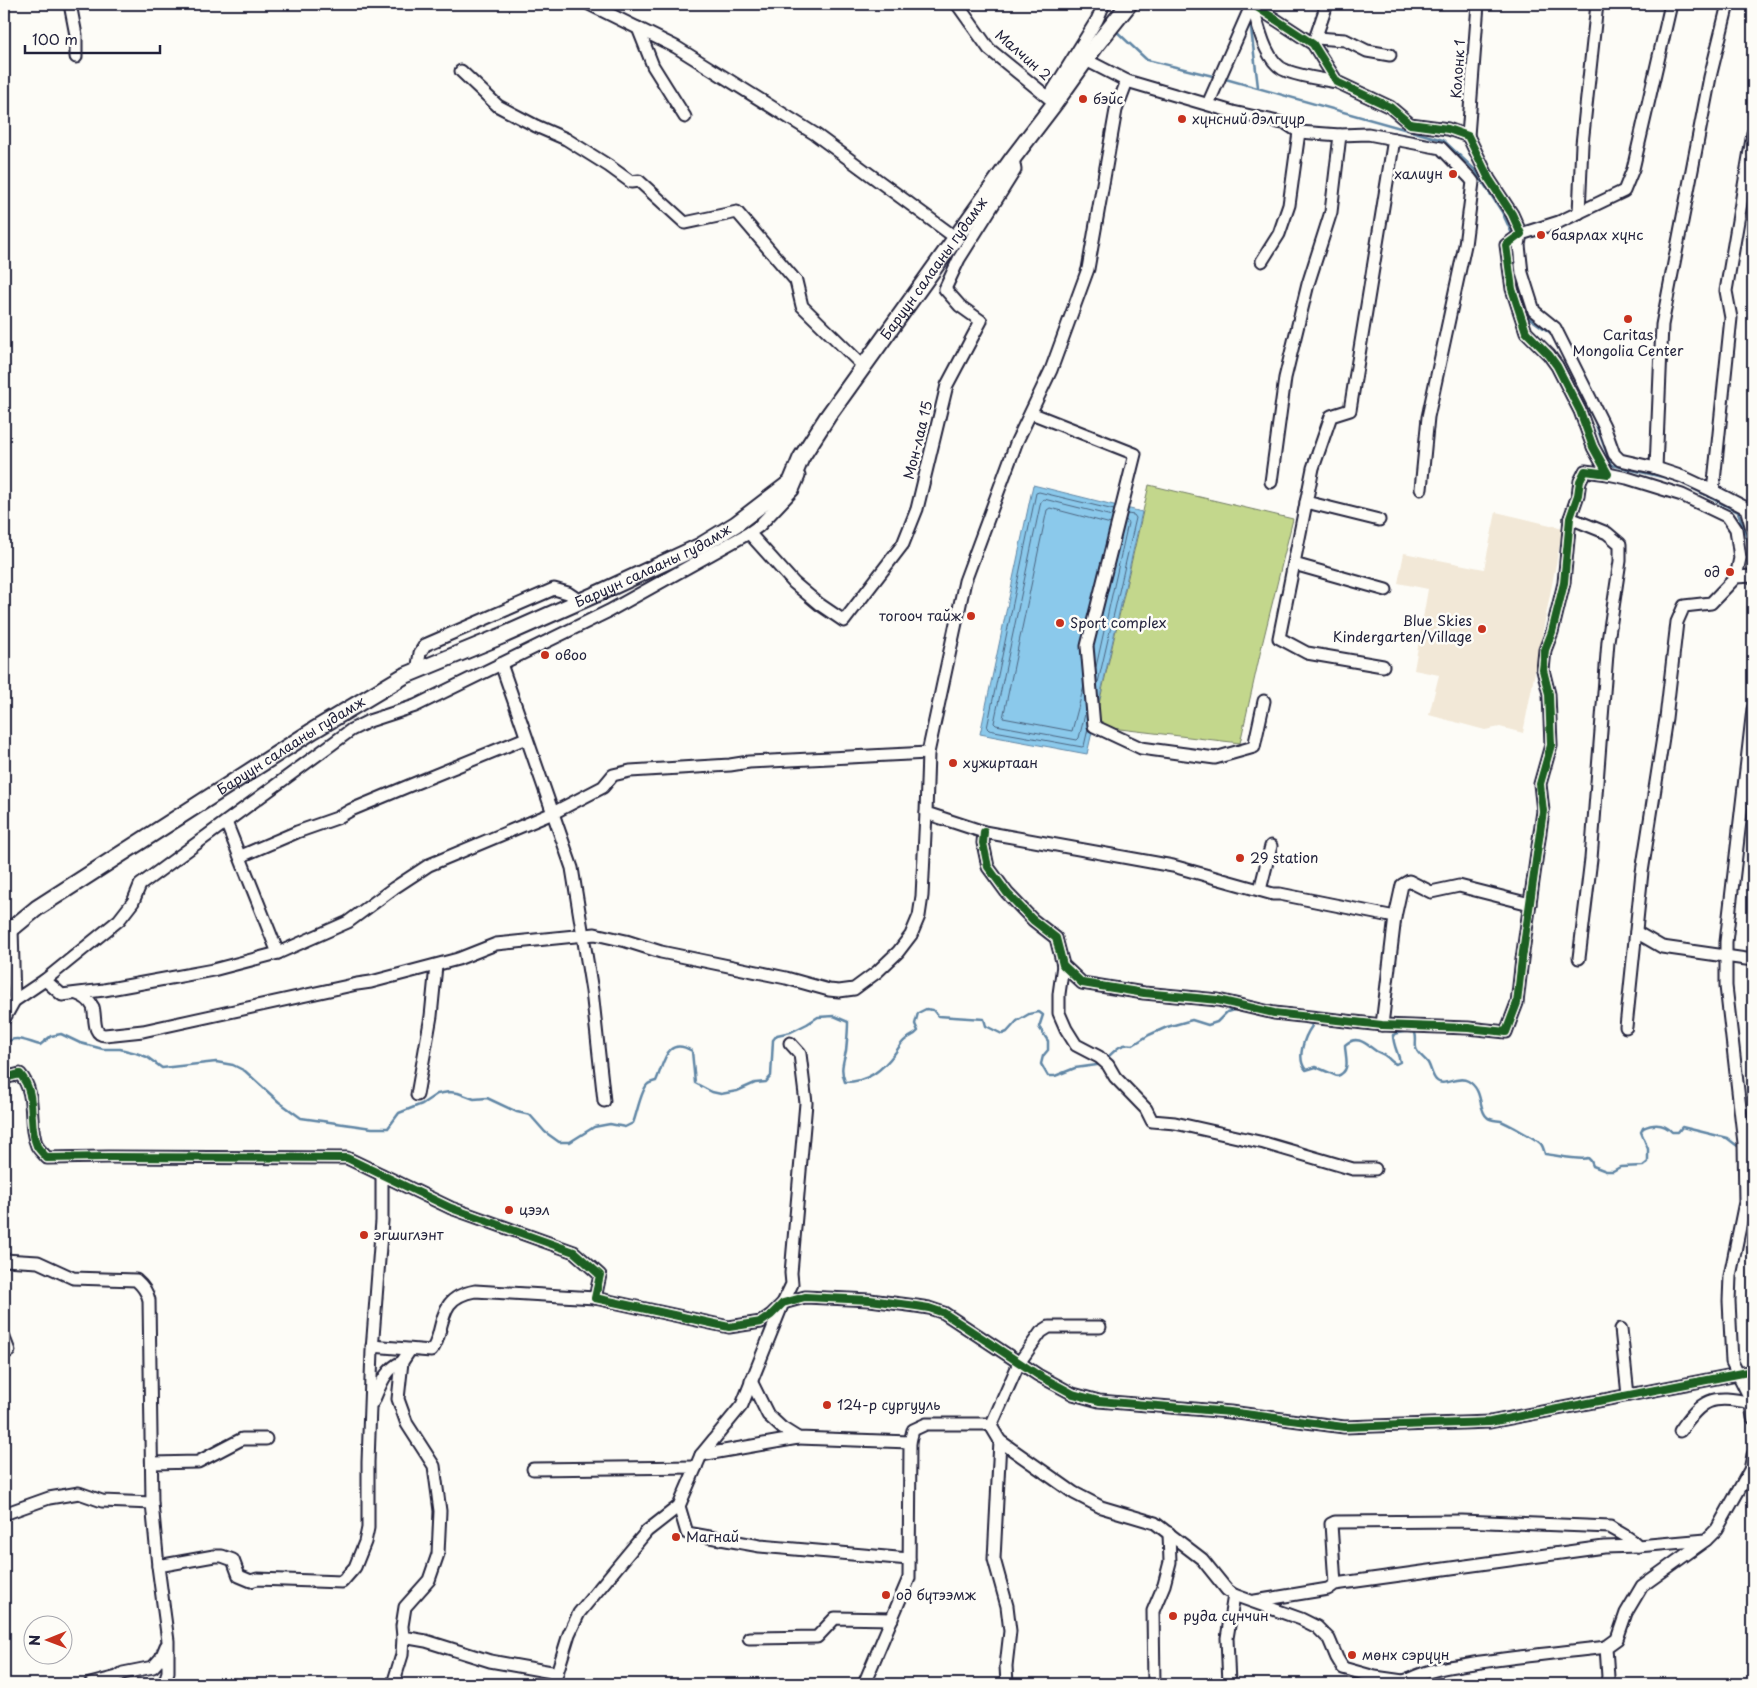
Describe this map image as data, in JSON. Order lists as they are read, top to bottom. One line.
{"streets":{"main road":["Баруун салааны гудамж"],"street":["Малчин 2","Колонк 1","Мон-лаа 15"]},"crossings":[["Малчин 2","Баруун салааны гудамж"],["Баруун салааны гудамж","Мон-лаа 15"]],"places":["бэйс","хүнсний дэлгүүр","халиун","баярлах хүнс","Caritas Mongolia Center","од","тогооч тайж","Sport complex","Blue Skies Kindergarten/Village","овоо","хужиртаан","29 station","цээл","эгшиглэнт","124-р сургууль","Магнай","од бүтээмж","руда сүнчин","мөнх сэрүүн"],"scale_bar":"100 m","north":"left"}
